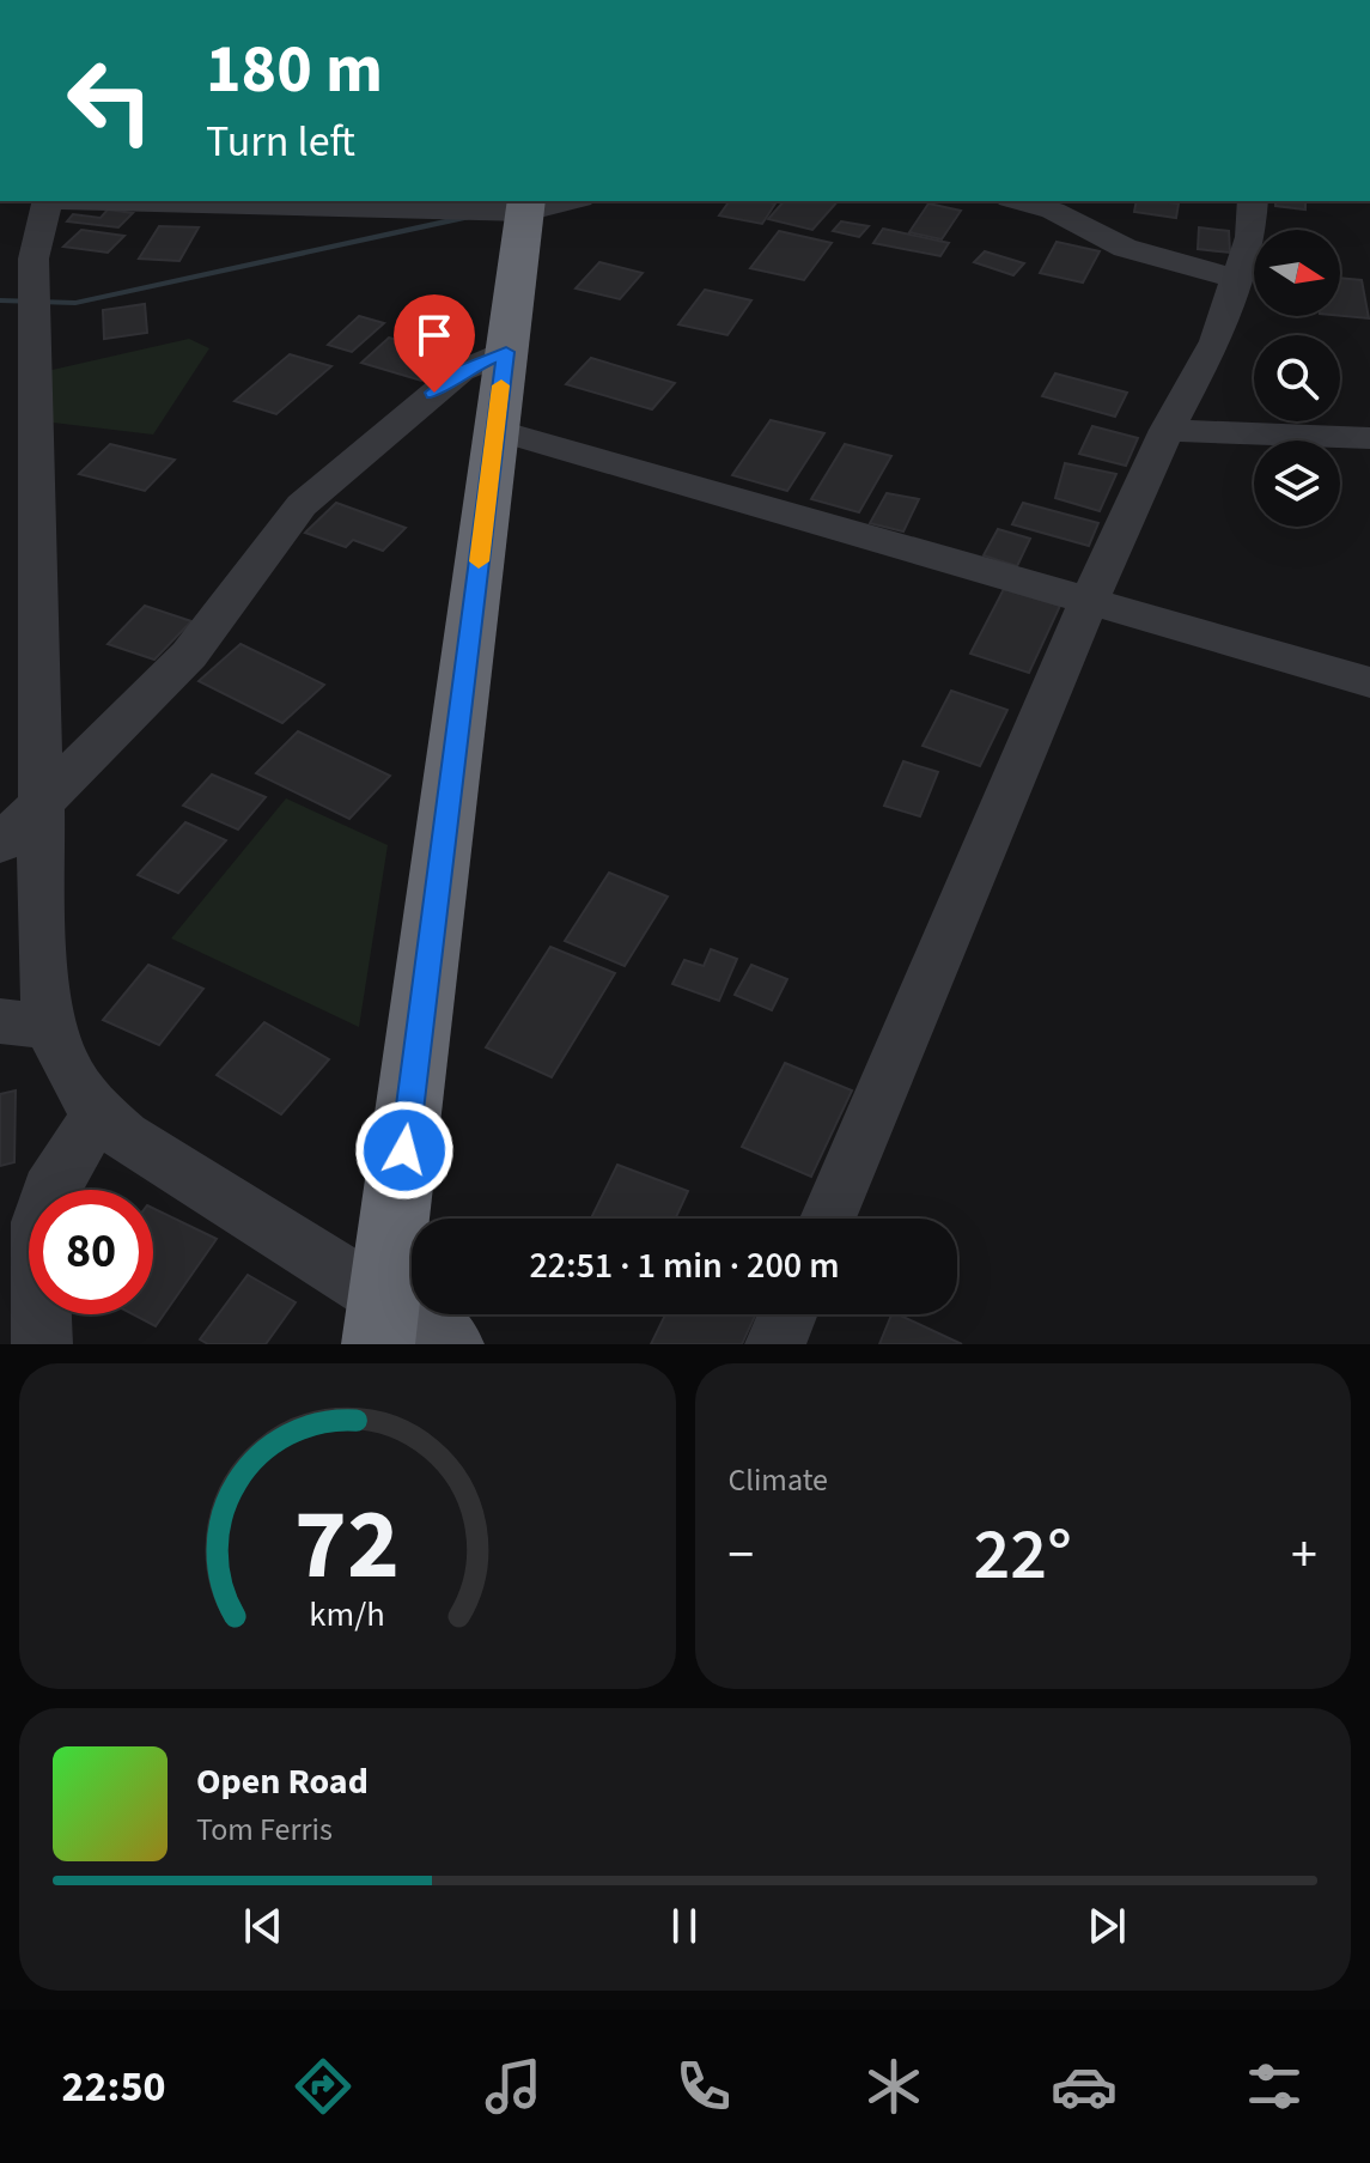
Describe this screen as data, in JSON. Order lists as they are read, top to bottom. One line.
{"north":"right","page":{"turn":["180 m","Turn left"],"limit":"80","trip":"22:51 · 1 min · 200 m","tile":"Climate","heat":["−","22°","+"],"song":["Open Road","Tom Ferris"],"tabs":"22:50","gauge":["72","km/h"]}}
